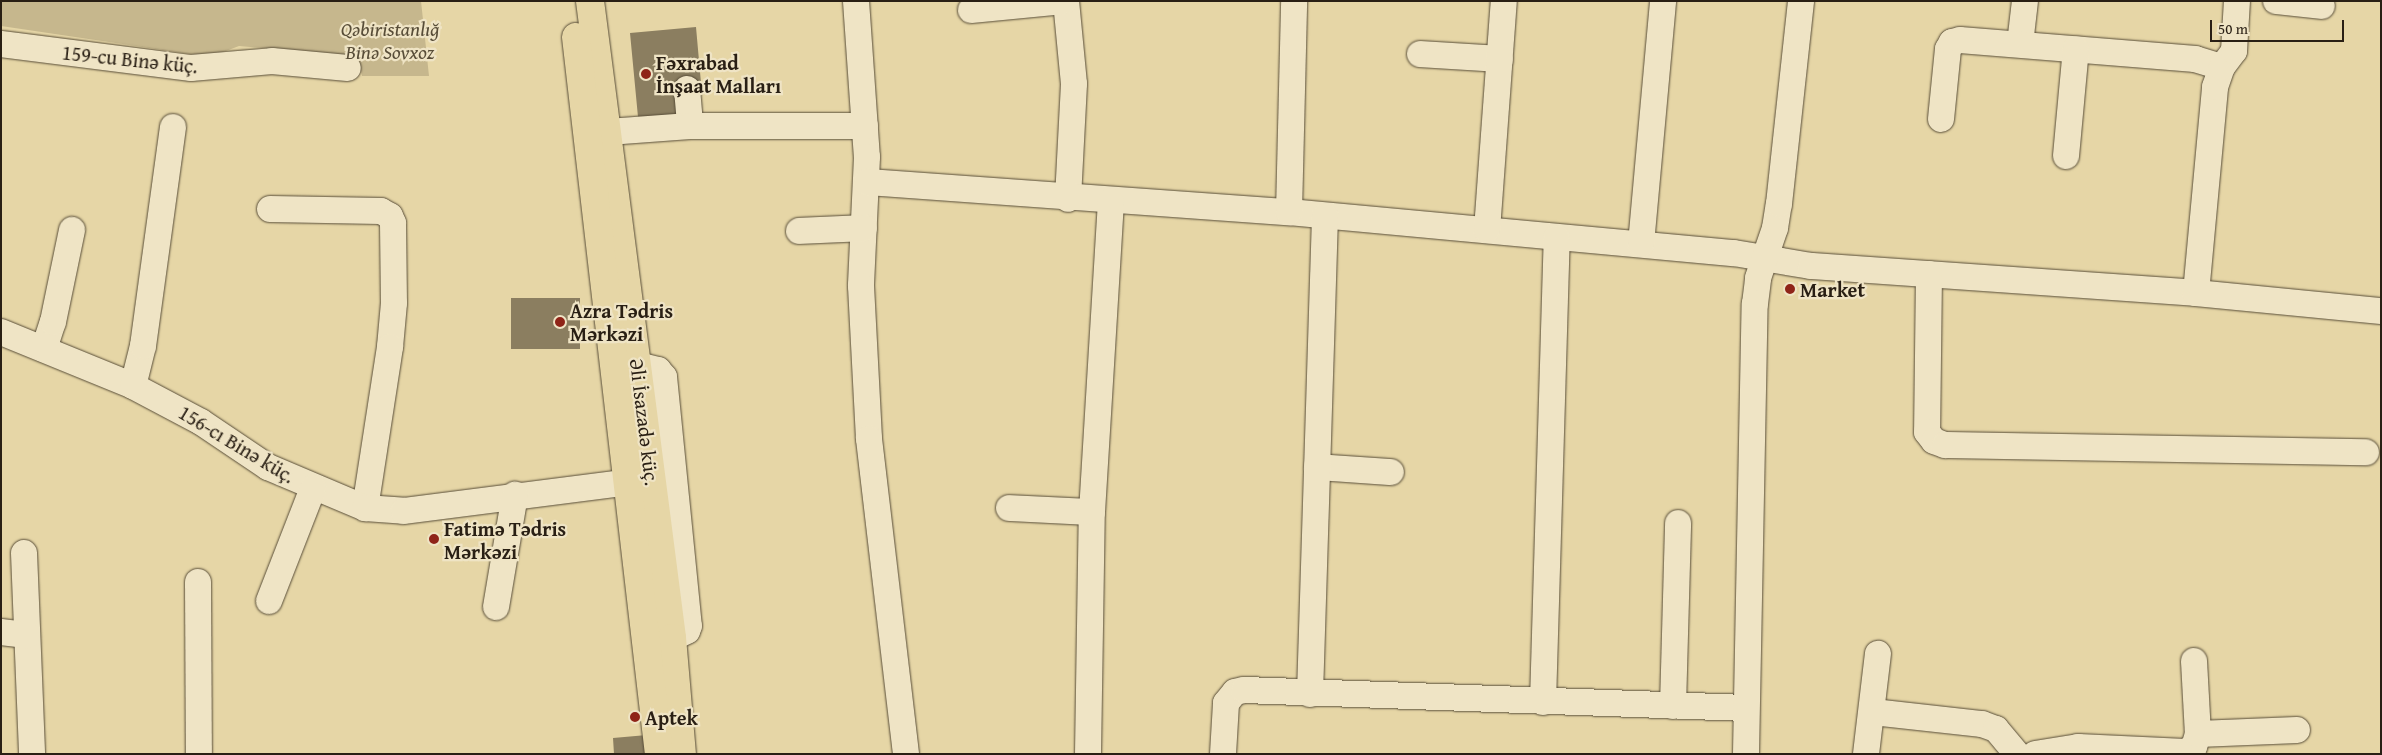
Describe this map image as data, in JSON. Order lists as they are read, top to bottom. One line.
{"streets":{"main road":["Əli İsazadə küç."],"street":["159-cu Binə küç.","156-cı Binə küç."]},"crossings":[["Əli İsazadə küç.","156-cı Binə küç."]],"parks":["Qəbiristanlığ Binə Sovxoz"],"places":["Fəxrabad İnşaat Malları","Market","Azra Tədris Mərkəzi","Fatimə Tədris Mərkəzi","Aptek"],"scale_bar":"50 m"}
